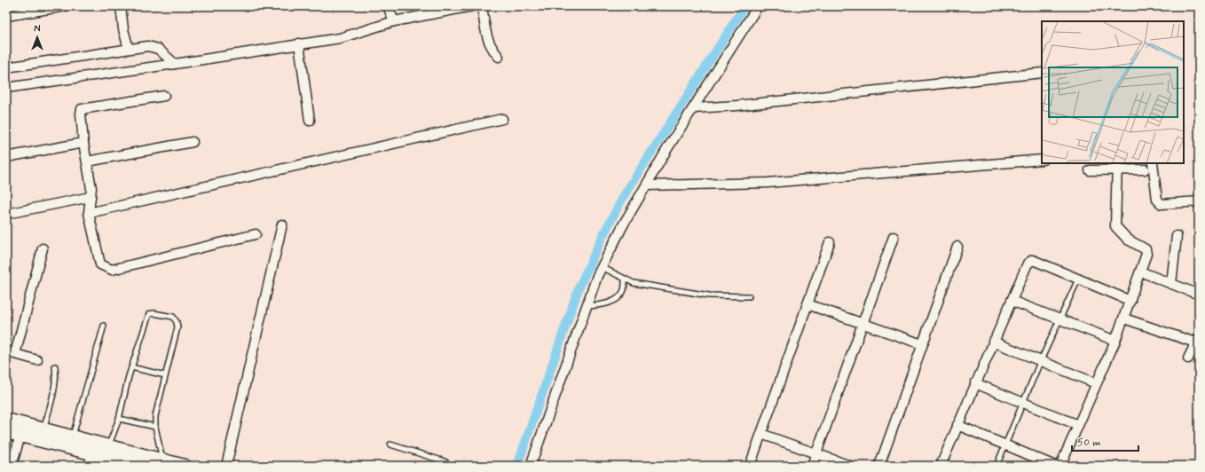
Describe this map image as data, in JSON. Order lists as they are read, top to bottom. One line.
{"scale_bar":"50 m","north":"top"}
